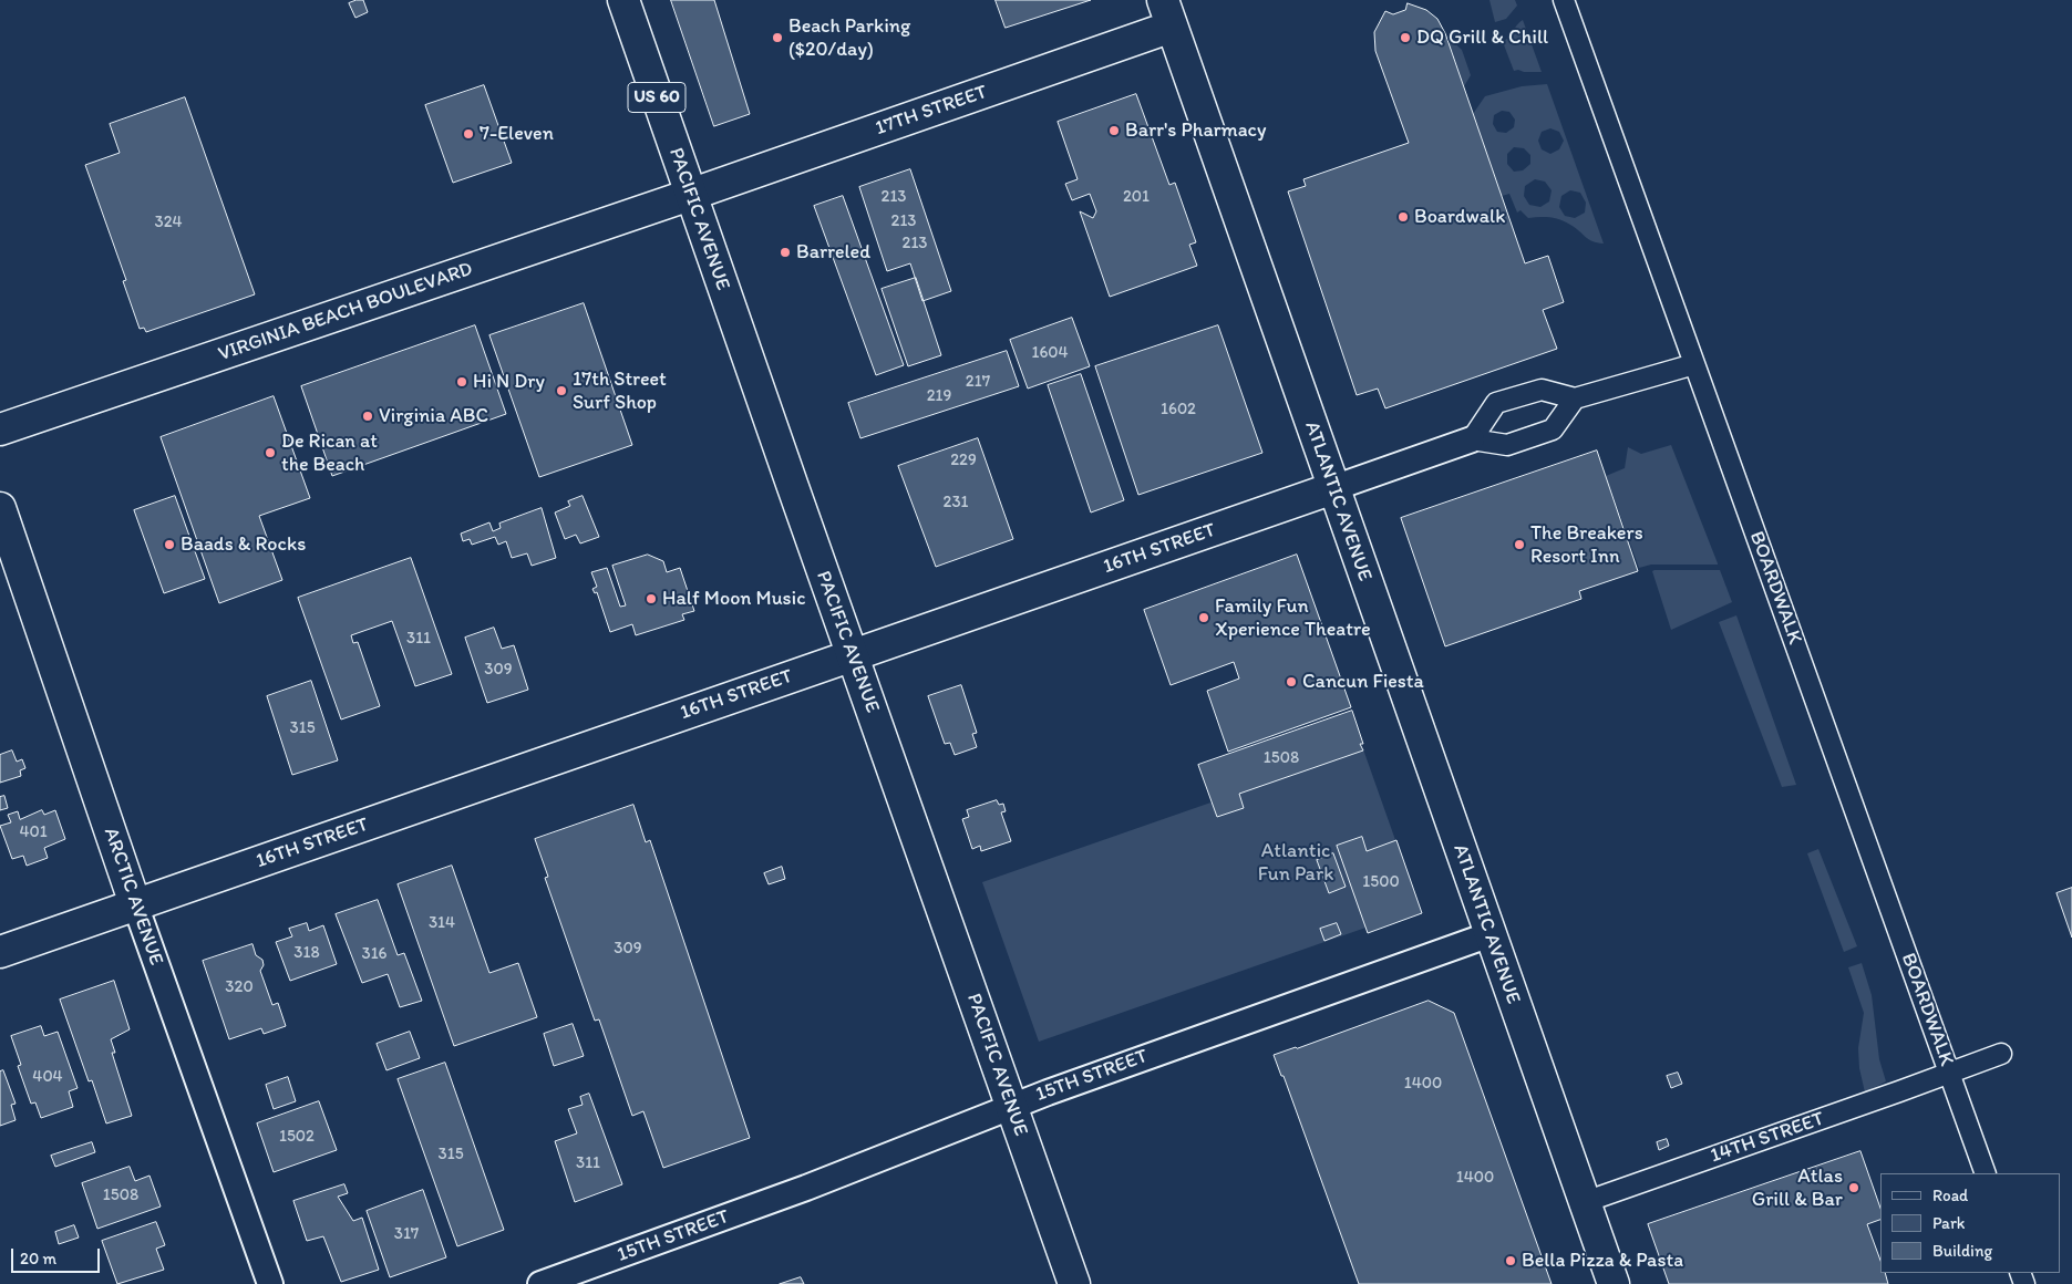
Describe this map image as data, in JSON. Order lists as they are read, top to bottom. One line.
{"streets":{"main road":["US 60","17TH STREET","PACIFIC AVENUE","VIRGINIA BEACH BOULEVARD","ATLANTIC AVENUE","16TH STREET","ARCTIC AVENUE"],"street":["BOARDWALK","15TH STREET","14TH STREET"]},"crossings":[["17TH STREET","PACIFIC AVENUE"],["17TH STREET","VIRGINIA BEACH BOULEVARD"],["17TH STREET","ATLANTIC AVENUE"],["PACIFIC AVENUE","VIRGINIA BEACH BOULEVARD"],["PACIFIC AVENUE","16TH STREET"],["PACIFIC AVENUE","15TH STREET"],["ATLANTIC AVENUE","16TH STREET"],["ATLANTIC AVENUE","15TH STREET"],["ATLANTIC AVENUE","14TH STREET"],["16TH STREET","ARCTIC AVENUE"],["BOARDWALK","14TH STREET"]],"parks":["Atlantic Fun Park"],"places":["Beach Parking ($20/day)","DQ Grill & Chill","Barr's Pharmacy","7-Eleven","Boardwalk","Barreled","Hi N Dry","17th Street Surf Shop","Virginia ABC","De Rican at the Beach","Baads & Rocks","The Breakers Resort Inn","Half Moon Music","Family Fun Xperience Theatre","Cancun Fiesta","Atlas Grill & Bar","Bella Pizza & Pasta"],"house_numbers":["213","201","213","324","213","1604","217","219","1602","229","231","311","309","315","1508","401","1500","314","309","318","316","320","404","1400","1502","315","311","1400","1508","317"],"legend":["Road","Park","Building"],"scale_bar":"20 m"}
